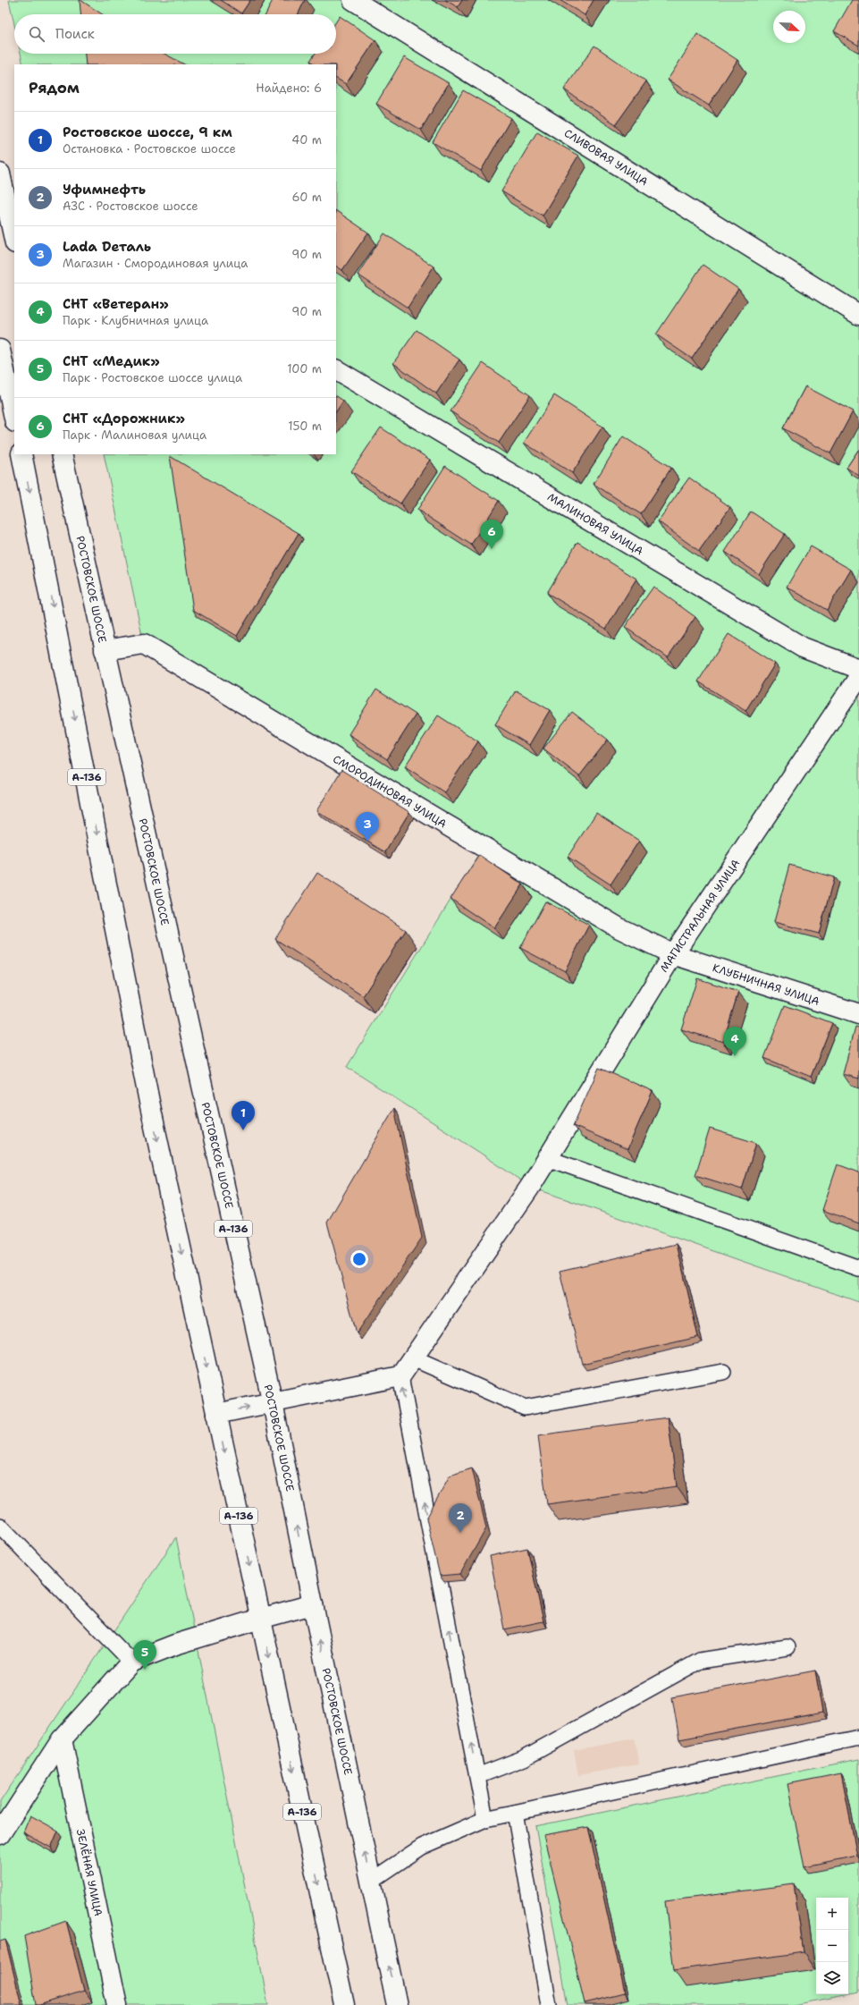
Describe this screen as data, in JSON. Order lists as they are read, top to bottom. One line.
{"streets":{"main road":["СЛИВОВАЯ УЛИЦА","МАЛИНОВАЯ УЛИЦА","РОСТОВСКОЕ ШОССЕ","А-136","СМОРОДИНОВАЯ УЛИЦА","МАГИСТРАЛЬНАЯ УЛИЦА","КЛУБНИЧНАЯ УЛИЦА","ЗЕЛЁНАЯ УЛИЦА"]},"crossings":[["РОСТОВСКОЕ ШОССЕ","СМОРОДИНОВАЯ УЛИЦА"],["СМОРОДИНОВАЯ УЛИЦА","МАГИСТРАЛЬНАЯ УЛИЦА"],["СМОРОДИНОВАЯ УЛИЦА","КЛУБНИЧНАЯ УЛИЦА"],["МАГИСТРАЛЬНАЯ УЛИЦА","КЛУБНИЧНАЯ УЛИЦА"]],"north":"bottom right","page":{"search":"Поиск","heading":["Рядом","Найдено: 6"],"list":[{"mark":"1","name":"Ростовское шоссе, 9 км","note":"Остановка · Ростовское шоссе","value":"40 m"},{"mark":"2","name":"Уфимнефть","note":"АЗС · Ростовское шоссе","value":"60 m"},{"mark":"3","name":"Lada Dеталь","note":"Магазин · Смородиновая улица","value":"90 m"},{"mark":"4","name":"СНТ «Ветеран»","note":"Парк · Клубничная улица","value":"90 m"},{"mark":"5","name":"СНТ «Медик»","note":"Парк · Ростовское шоссе улица","value":"100 m"},{"mark":"6","name":"СНТ «Дорожник»","note":"Парк · Малиновая улица","value":"150 m"}],"pins":["6","3","4","1","2","5"],"map_buttons":["+","−"]}}
